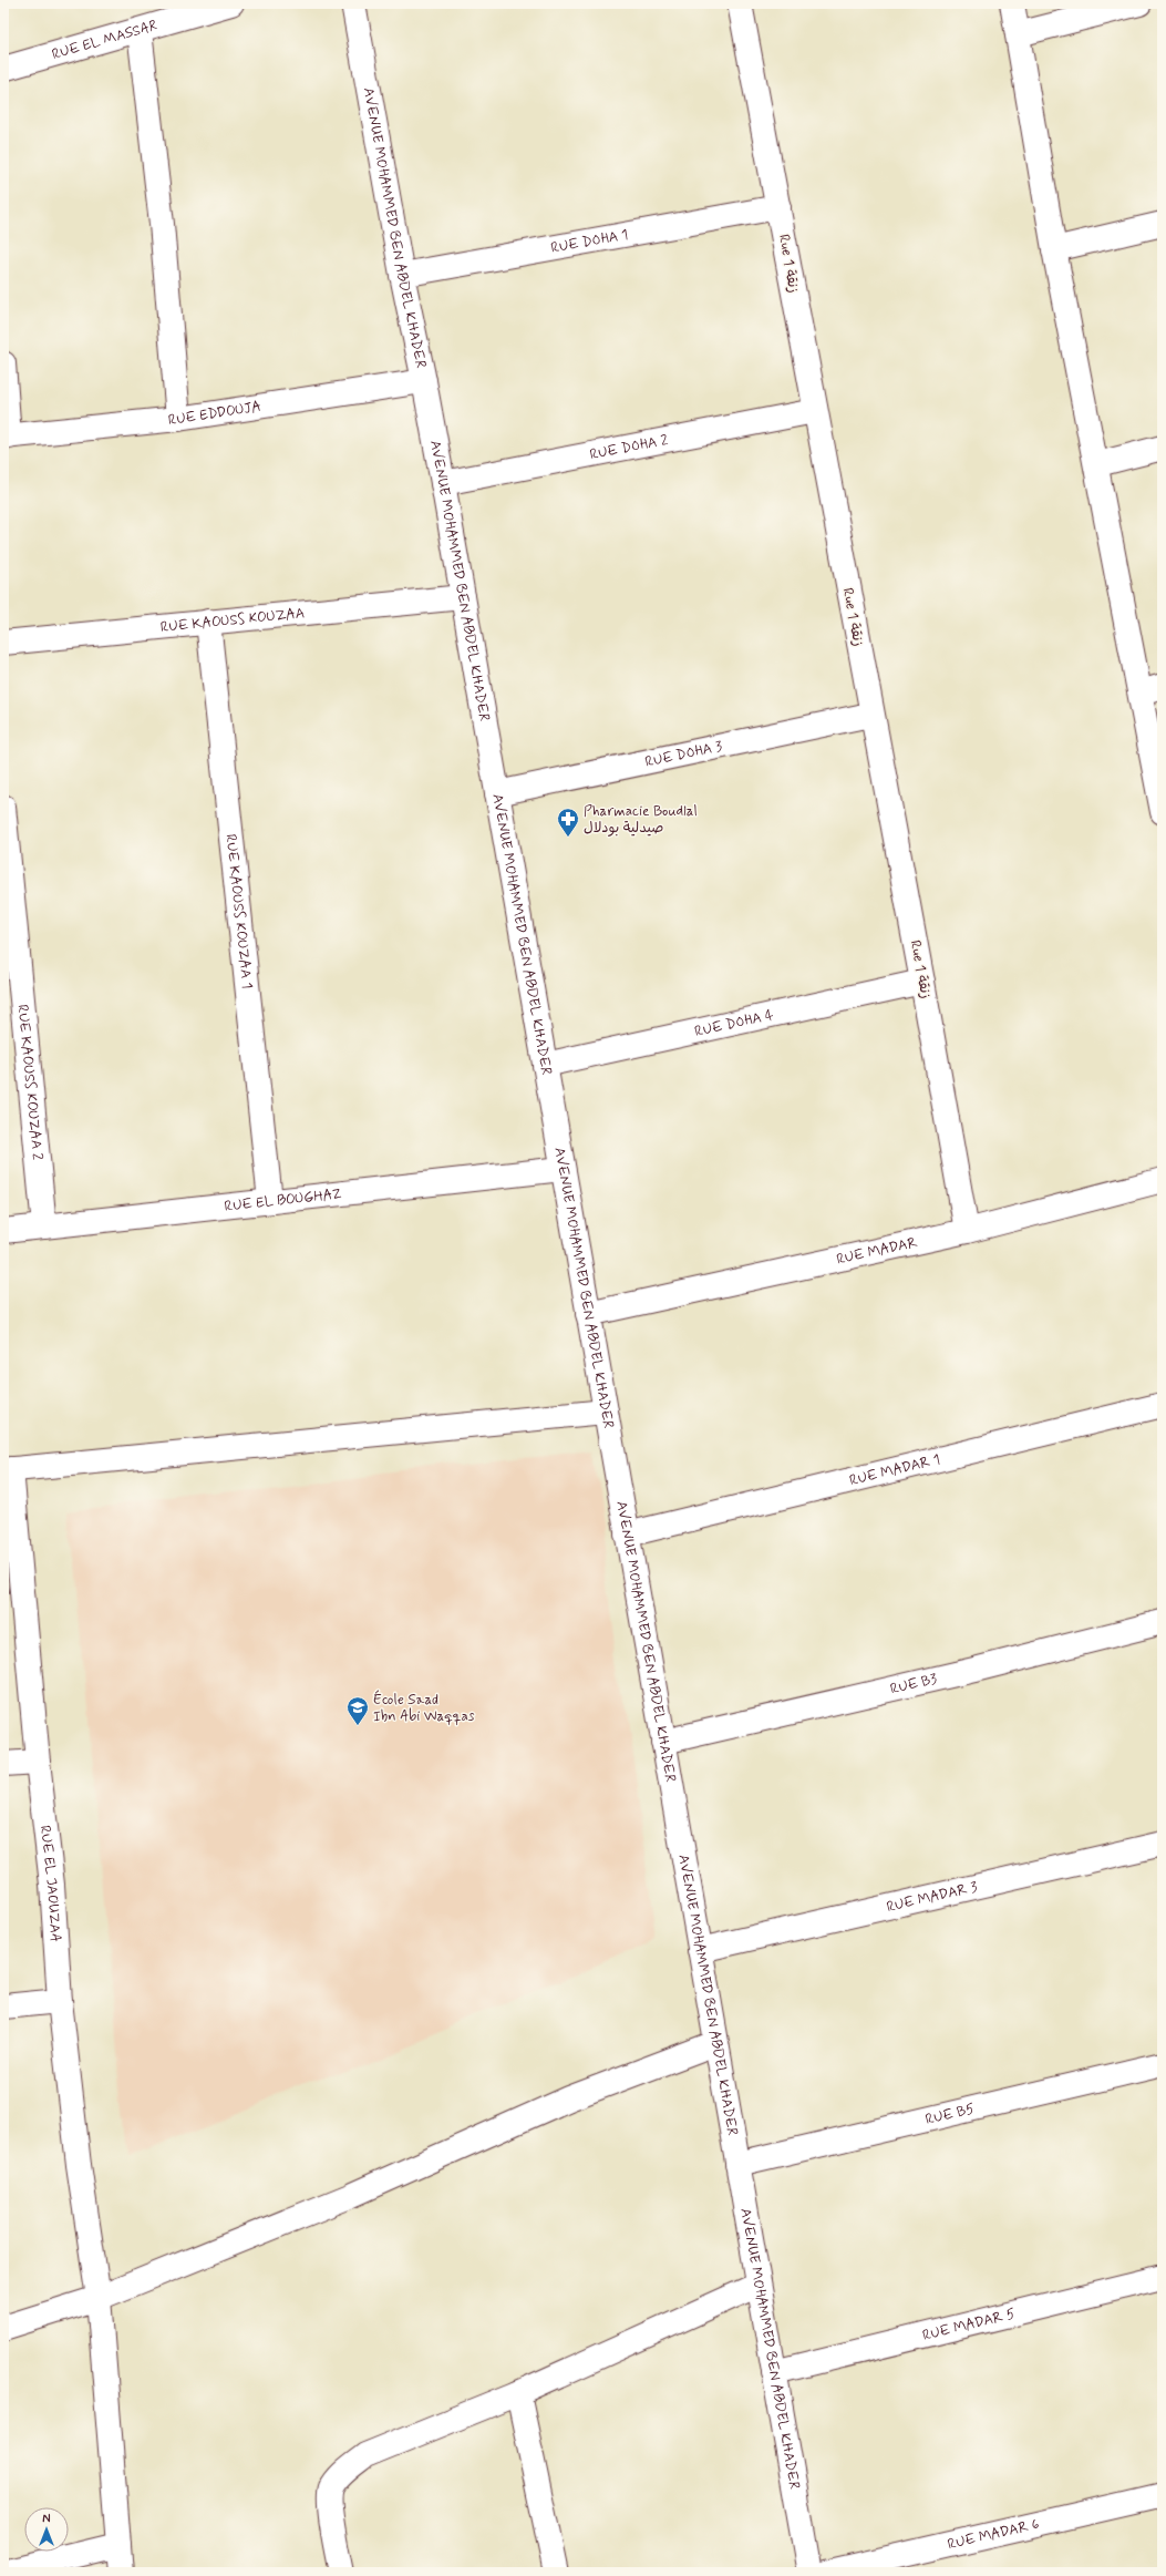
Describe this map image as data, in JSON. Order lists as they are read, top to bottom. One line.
{"streets":{"street":["RUE EL MASSAR","AVENUE MOHAMMED BEN ABDEL KHADER","RUE DOHA 1","Rue 1 زنقة","RUE EDDOUJA","RUE DOHA 2","RUE KAOUSS KOUZAA","RUE DOHA 3","RUE KAOUSS KOUZAA 1","RUE DOHA 4","RUE KAOUSS KOUZAA 2","RUE EL BOUGHAZ","RUE MADAR","RUE MADAR 1","RUE B3","RUE EL JAOUZAA","RUE MADAR 3","RUE B5","RUE MADAR 5","RUE MADAR 6"]},"crossings":[["AVENUE MOHAMMED BEN ABDEL KHADER","RUE DOHA 1"],["AVENUE MOHAMMED BEN ABDEL KHADER","RUE EDDOUJA"],["AVENUE MOHAMMED BEN ABDEL KHADER","RUE DOHA 2"],["AVENUE MOHAMMED BEN ABDEL KHADER","RUE KAOUSS KOUZAA"],["AVENUE MOHAMMED BEN ABDEL KHADER","RUE DOHA 3"],["AVENUE MOHAMMED BEN ABDEL KHADER","RUE DOHA 4"],["AVENUE MOHAMMED BEN ABDEL KHADER","RUE EL BOUGHAZ"],["AVENUE MOHAMMED BEN ABDEL KHADER","RUE MADAR"],["AVENUE MOHAMMED BEN ABDEL KHADER","RUE MADAR 1"],["AVENUE MOHAMMED BEN ABDEL KHADER","RUE B3"],["AVENUE MOHAMMED BEN ABDEL KHADER","RUE MADAR 3"],["AVENUE MOHAMMED BEN ABDEL KHADER","RUE B5"],["AVENUE MOHAMMED BEN ABDEL KHADER","RUE MADAR 5"],["RUE DOHA 1","Rue 1 زنقة"],["Rue 1 زنقة","RUE DOHA 2"],["Rue 1 زنقة","RUE DOHA 3"],["Rue 1 زنقة","RUE DOHA 4"],["Rue 1 زنقة","RUE MADAR"],["RUE KAOUSS KOUZAA","RUE KAOUSS KOUZAA 1"],["RUE KAOUSS KOUZAA 1","RUE EL BOUGHAZ"],["RUE KAOUSS KOUZAA 2","RUE EL BOUGHAZ"]],"places":{"pharmacy":["Pharmacie Boudlal صيدلية بودلال"],"school or university":["École Saad Ibn Abi Waqqas"]},"north":"top"}
